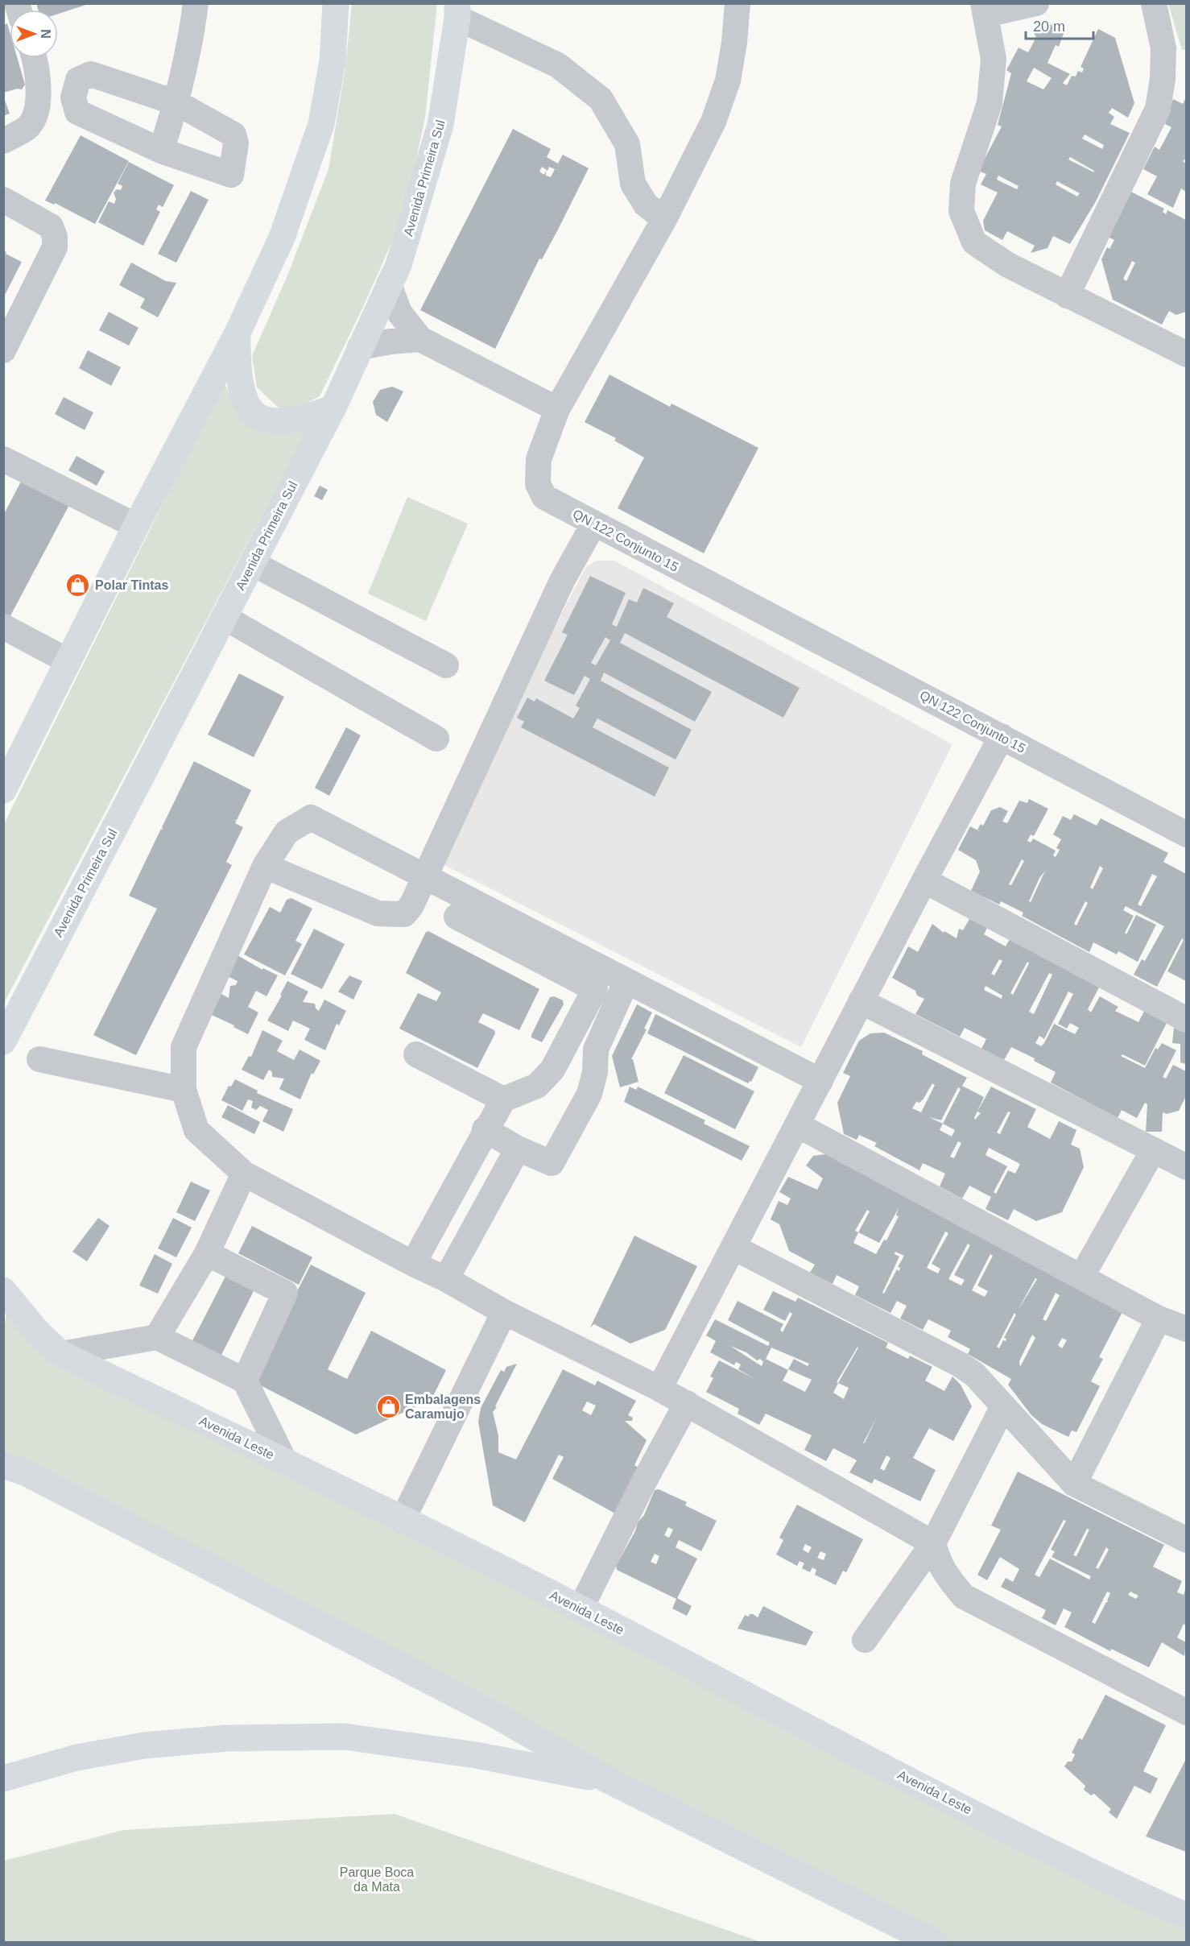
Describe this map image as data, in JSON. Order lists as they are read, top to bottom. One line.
{"streets":{"main road":["Avenida Primeira Sul","Avenida Leste"],"street":["QN 122 Conjunto 15"]},"parks":["Parque Boca da Mata"],"places":{"shop":["Polar Tintas","Embalagens Caramujo"]},"scale_bar":"20 m","north":"right"}
